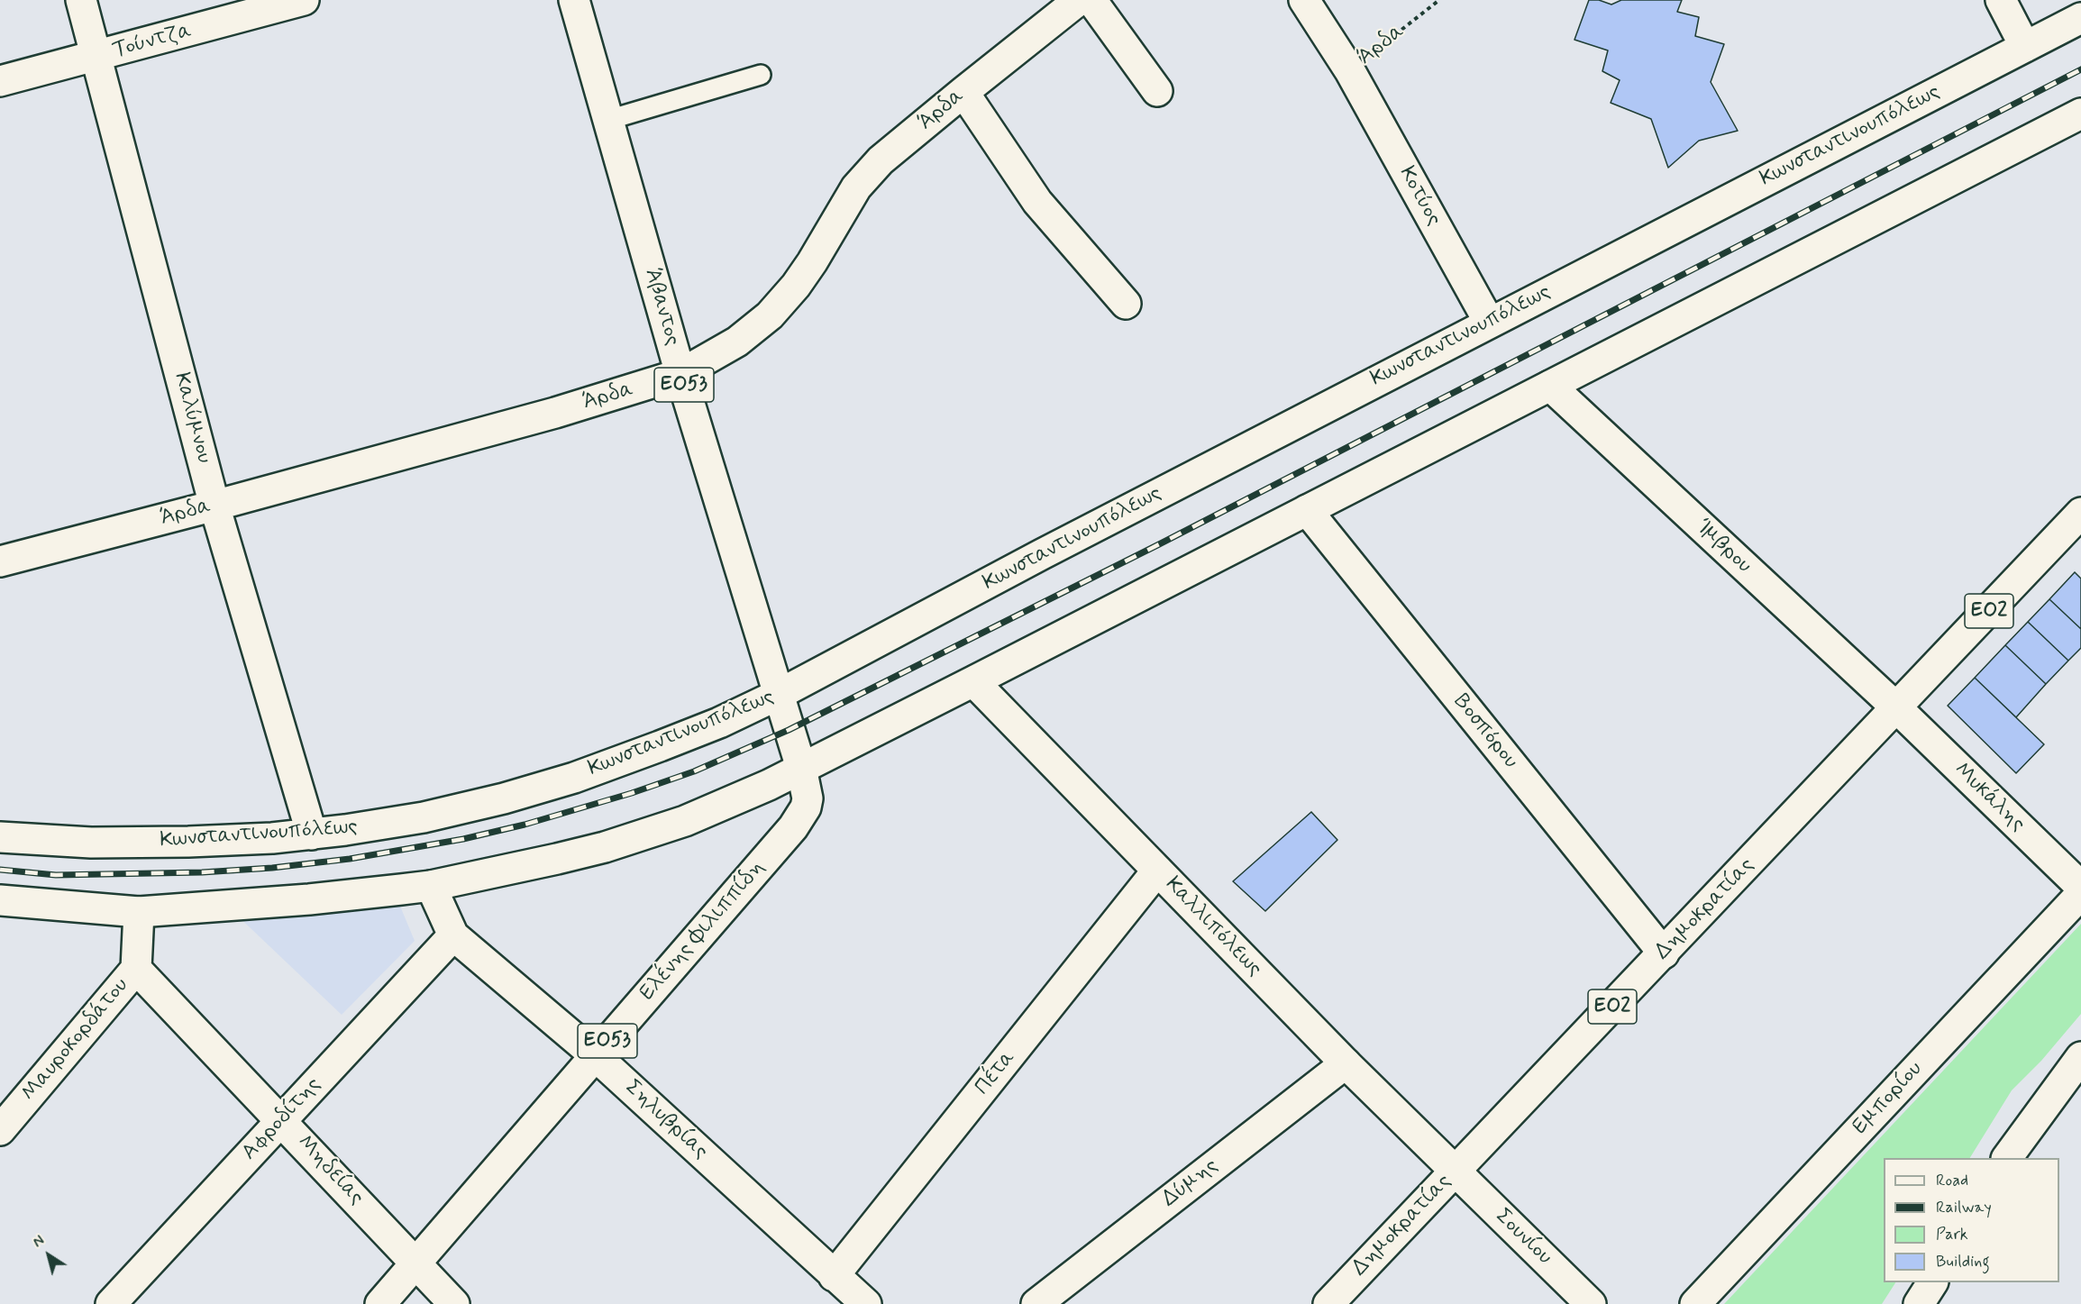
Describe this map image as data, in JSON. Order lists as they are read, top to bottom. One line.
{"streets":{"main road":["Τούντζα","Άρδα","Κωνσταντινουπόλεως","Κοτύος","Άβαντος","ΕΟ53","Καλύμνου","Ίμβρου","ΕΟ2","Βοσπόρου","Μυκάλης","Δημοκρατίας","Καλλιπόλεως","Ελένης Φιλιππίδη","Μαυροκορδάτου","Πέτα","Εμπορίου","Αφροδίτης","Σηλυβρίας","Μηδείας","Δύμης","Σουνίου"]},"crossings":[["Τούντζα","Καλύμνου"],["Άρδα","Κοτύος"],["Άρδα","Άβαντος"],["Άρδα","Καλύμνου"],["Κωνσταντινουπόλεως","Κοτύος"],["Κωνσταντινουπόλεως","Άβαντος"],["Κωνσταντινουπόλεως","Καλύμνου"],["Άβαντος","Ελένης Φιλιππίδη"],["Ίμβρου","Μυκάλης"],["Ίμβρου","Δημοκρατίας"],["Βοσπόρου","Δημοκρατίας"],["Μυκάλης","Δημοκρατίας"],["Δημοκρατίας","Καλλιπόλεως"],["Δημοκρατίας","Σουνίου"],["Καλλιπόλεως","Πέτα"],["Καλλιπόλεως","Δύμης"],["Καλλιπόλεως","Σουνίου"],["Ελένης Φιλιππίδη","Σηλυβρίας"],["Ελένης Φιλιππίδη","Μηδείας"],["Μαυροκορδάτου","Μηδείας"],["Πέτα","Σηλυβρίας"],["Αφροδίτης","Σηλυβρίας"],["Αφροδίτης","Μηδείας"]],"legend":["Road","Railway","Park","Building"],"north":"top left"}
